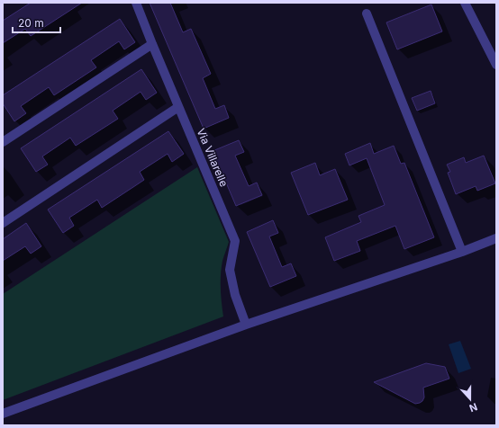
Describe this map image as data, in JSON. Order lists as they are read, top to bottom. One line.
{"streets":{"street":["Via Villarelle"]},"scale_bar":"20 m","north":"bottom"}
